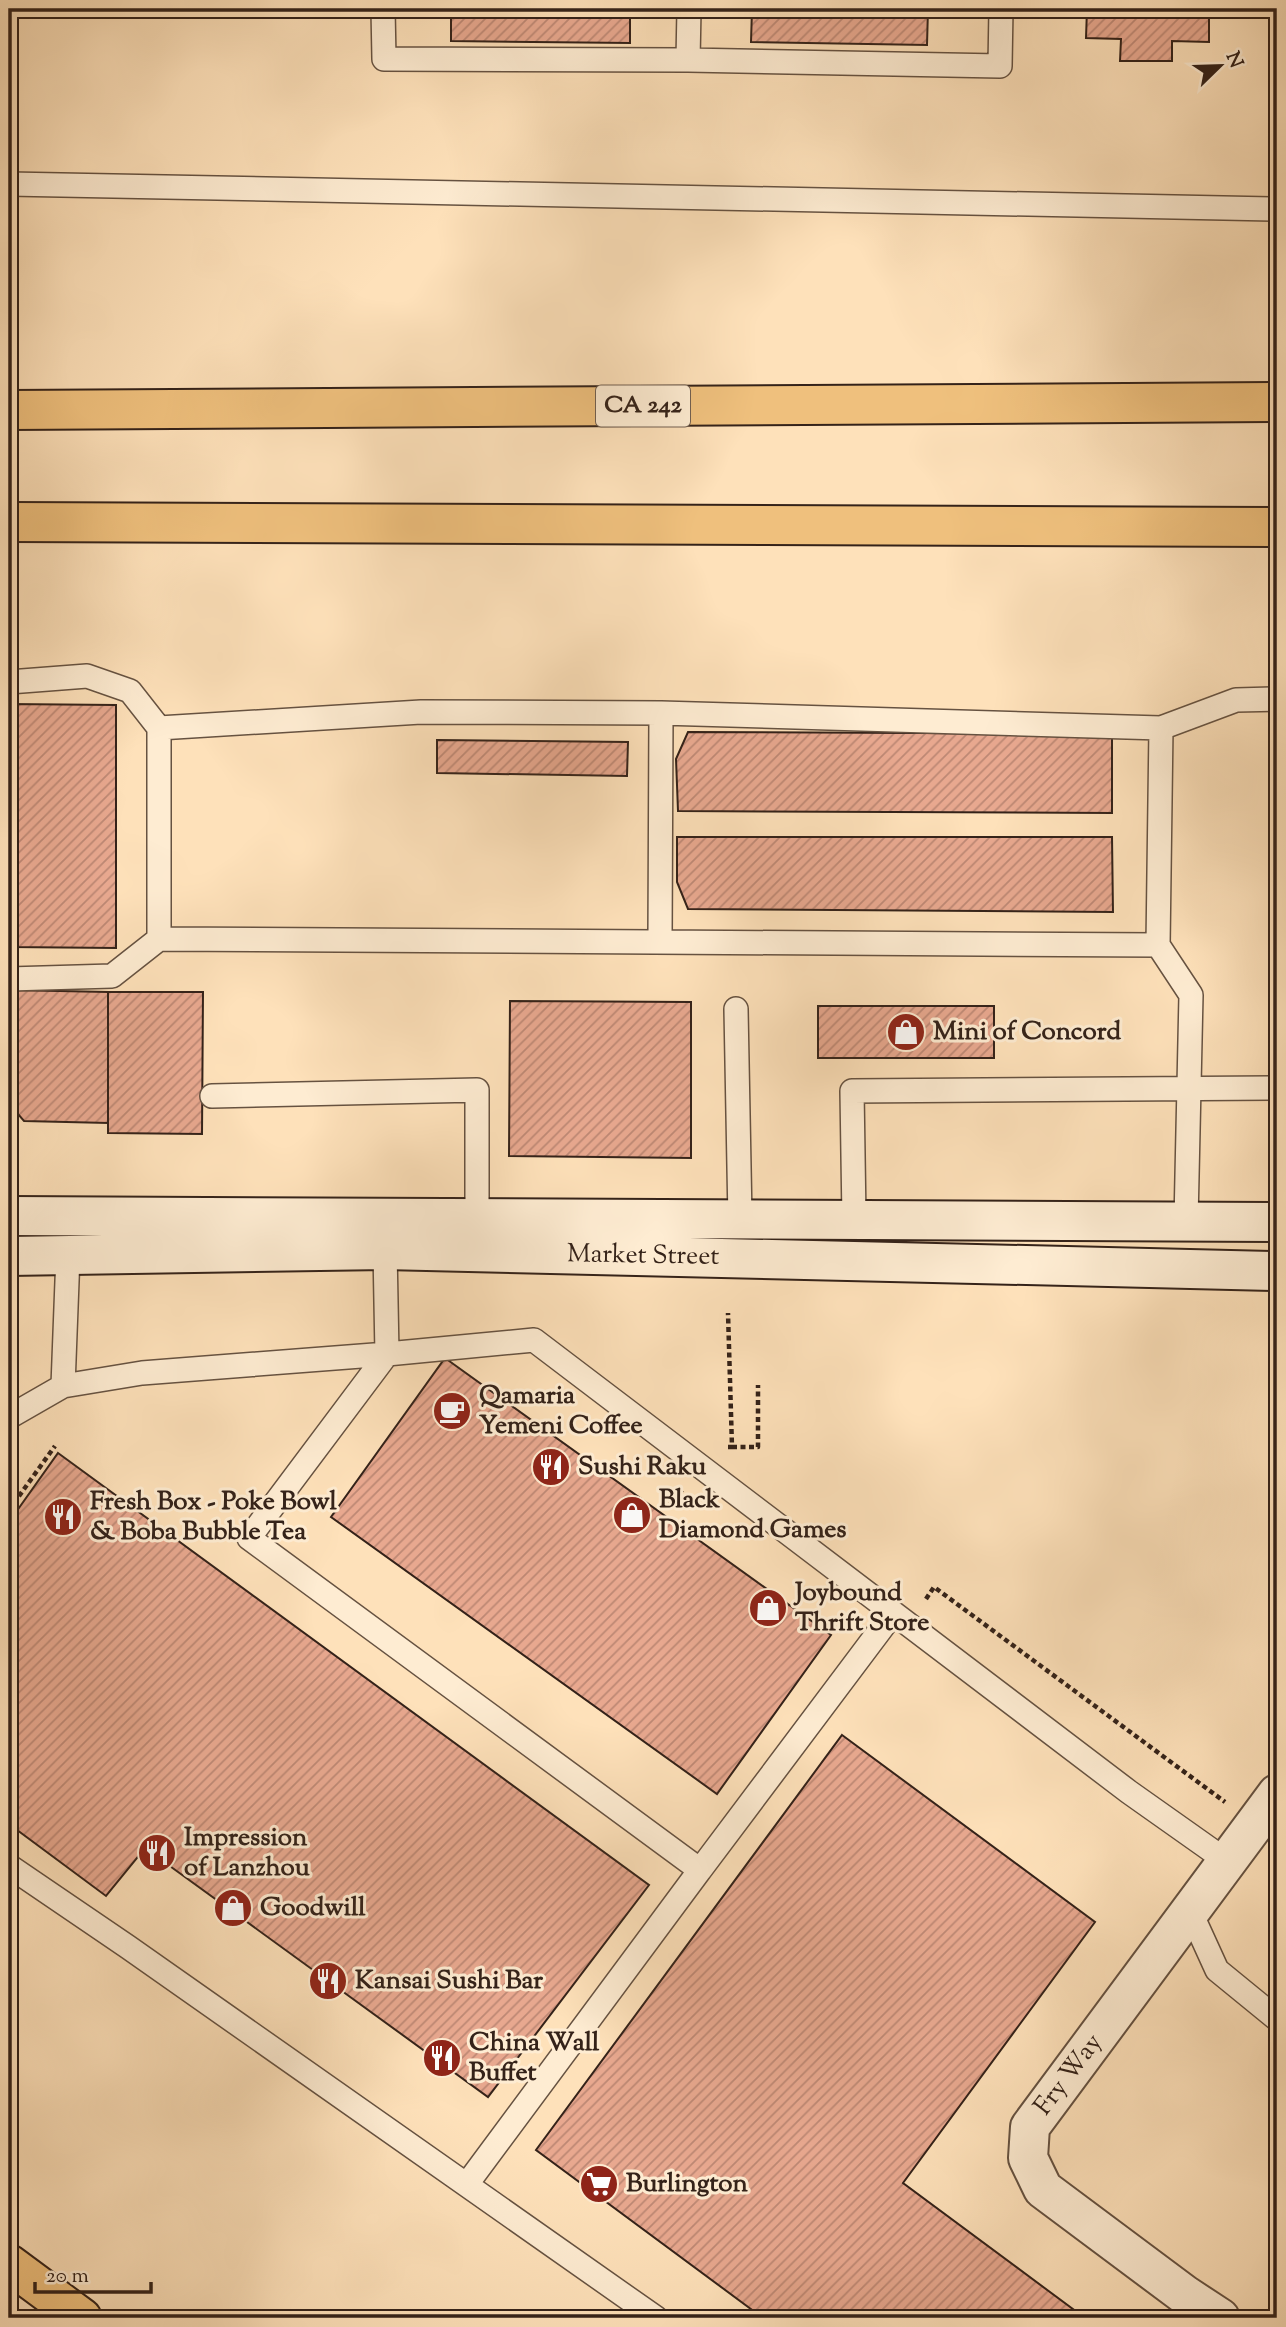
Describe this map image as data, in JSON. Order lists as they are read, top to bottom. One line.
{"streets":{"main road":["CA 242","Market Street","Fry Way"]},"places":{"shop":["Mini of Concord","Black Diamond Games","Joybound Thrift Store","Goodwill"],"cafe":["Qamaria Yemeni Coffee"],"restaurant":["Sushi Raku","Fresh Box - Poke Bowl & Boba Bubble Tea","Impression of Lanzhou","Kansai Sushi Bar","China Wall Buffet"],"supermarket":["Burlington"]},"scale_bar":"20 m","north":"top right"}
